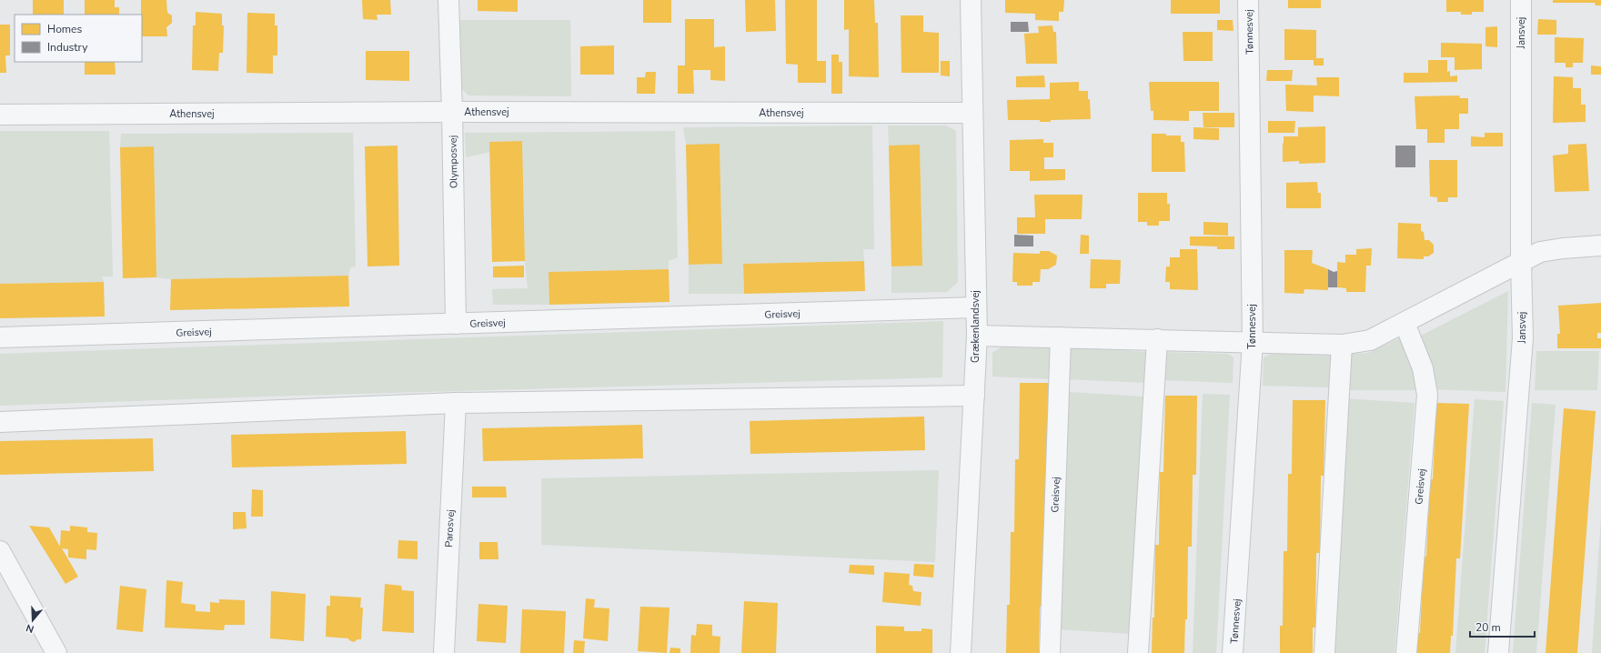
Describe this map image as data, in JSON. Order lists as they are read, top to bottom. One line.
{"streets":{"street":["Tønnesvej","Jansvej","Athensvej","Olymposvej","Greisvej","Grækenlandsvej","Parosvej"]},"crossings":[["Athensvej","Olymposvej"],["Athensvej","Grækenlandsvej"],["Olymposvej","Greisvej"],["Greisvej","Grækenlandsvej"]],"legend":["Homes","Industry"],"scale_bar":"20 m","north":"bottom"}
